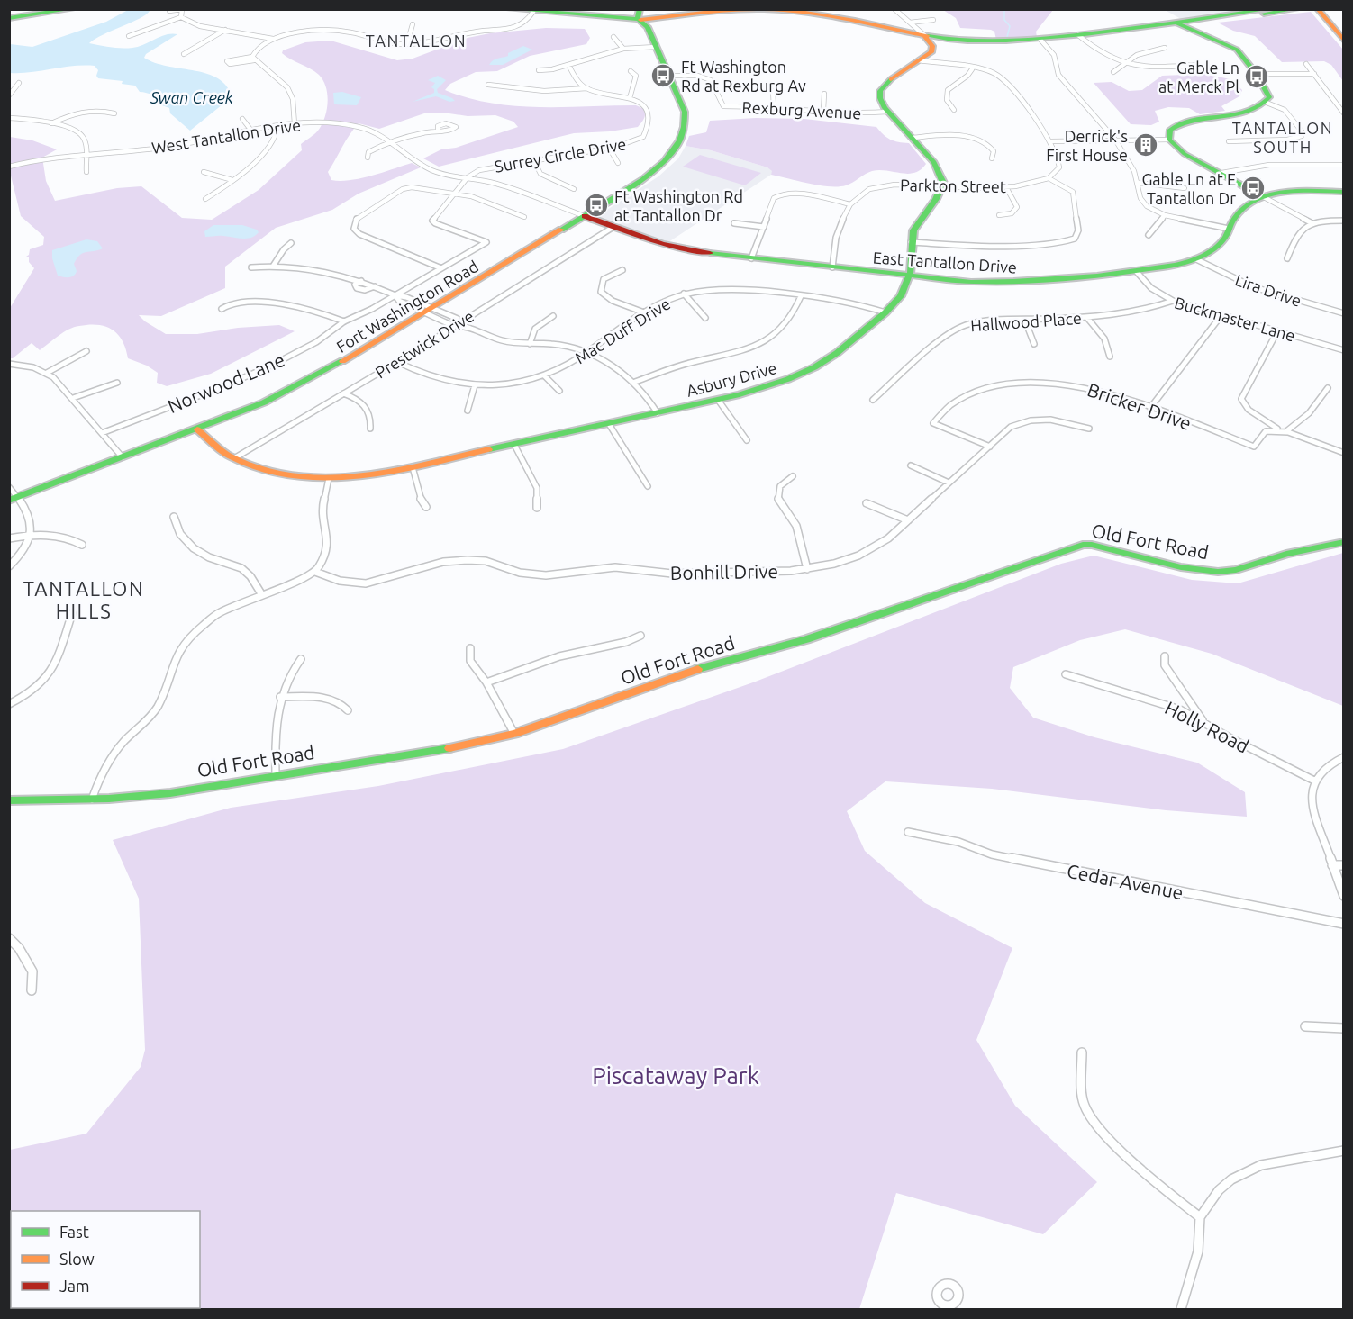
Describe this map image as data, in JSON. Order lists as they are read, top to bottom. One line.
{"streets":{"main road":["East Tantallon Drive","Fort Washington Road","Asbury Drive","Old Fort Road"],"street":["Rexburg Avenue","West Tantallon Drive","Surrey Circle Drive","Parkton Street","Lira Drive","Buckmaster Lane","Hallwood Place","Mac Duff Drive","Prestwick Drive","Norwood Lane","Bricker Drive","Bonhill Drive","Holly Road","Cedar Avenue"]},"crossings":[["Rexburg Avenue","Fort Washington Road"],["West Tantallon Drive","Surrey Circle Drive"],["West Tantallon Drive","East Tantallon Drive"],["West Tantallon Drive","Fort Washington Road"],["Surrey Circle Drive","Norwood Lane"],["Parkton Street","Asbury Drive"],["East Tantallon Drive","Lira Drive"],["East Tantallon Drive","Fort Washington Road"],["East Tantallon Drive","Buckmaster Lane"],["East Tantallon Drive","Prestwick Drive"],["East Tantallon Drive","Asbury Drive"],["Fort Washington Road","Asbury Drive"],["Buckmaster Lane","Hallwood Place"],["Mac Duff Drive","Prestwick Drive"],["Mac Duff Drive","Asbury Drive"],["Prestwick Drive","Asbury Drive"],["Bricker Drive","Bonhill Drive"]],"districts":["TANTALLON","TANTALLON SOUTH","TANTALLON HILLS"],"water":["Swan Creek"],"parks":["Piscataway Park"],"places":{"bus stop":["Ft Washington Rd at Rexburg Av","Gable Ln at Merck Pl","Gable Ln at E Tantallon Dr","Ft Washington Rd at Tantallon Dr"],"building":["Derrick's First House"]},"legend":["Fast","Slow","Jam"]}
